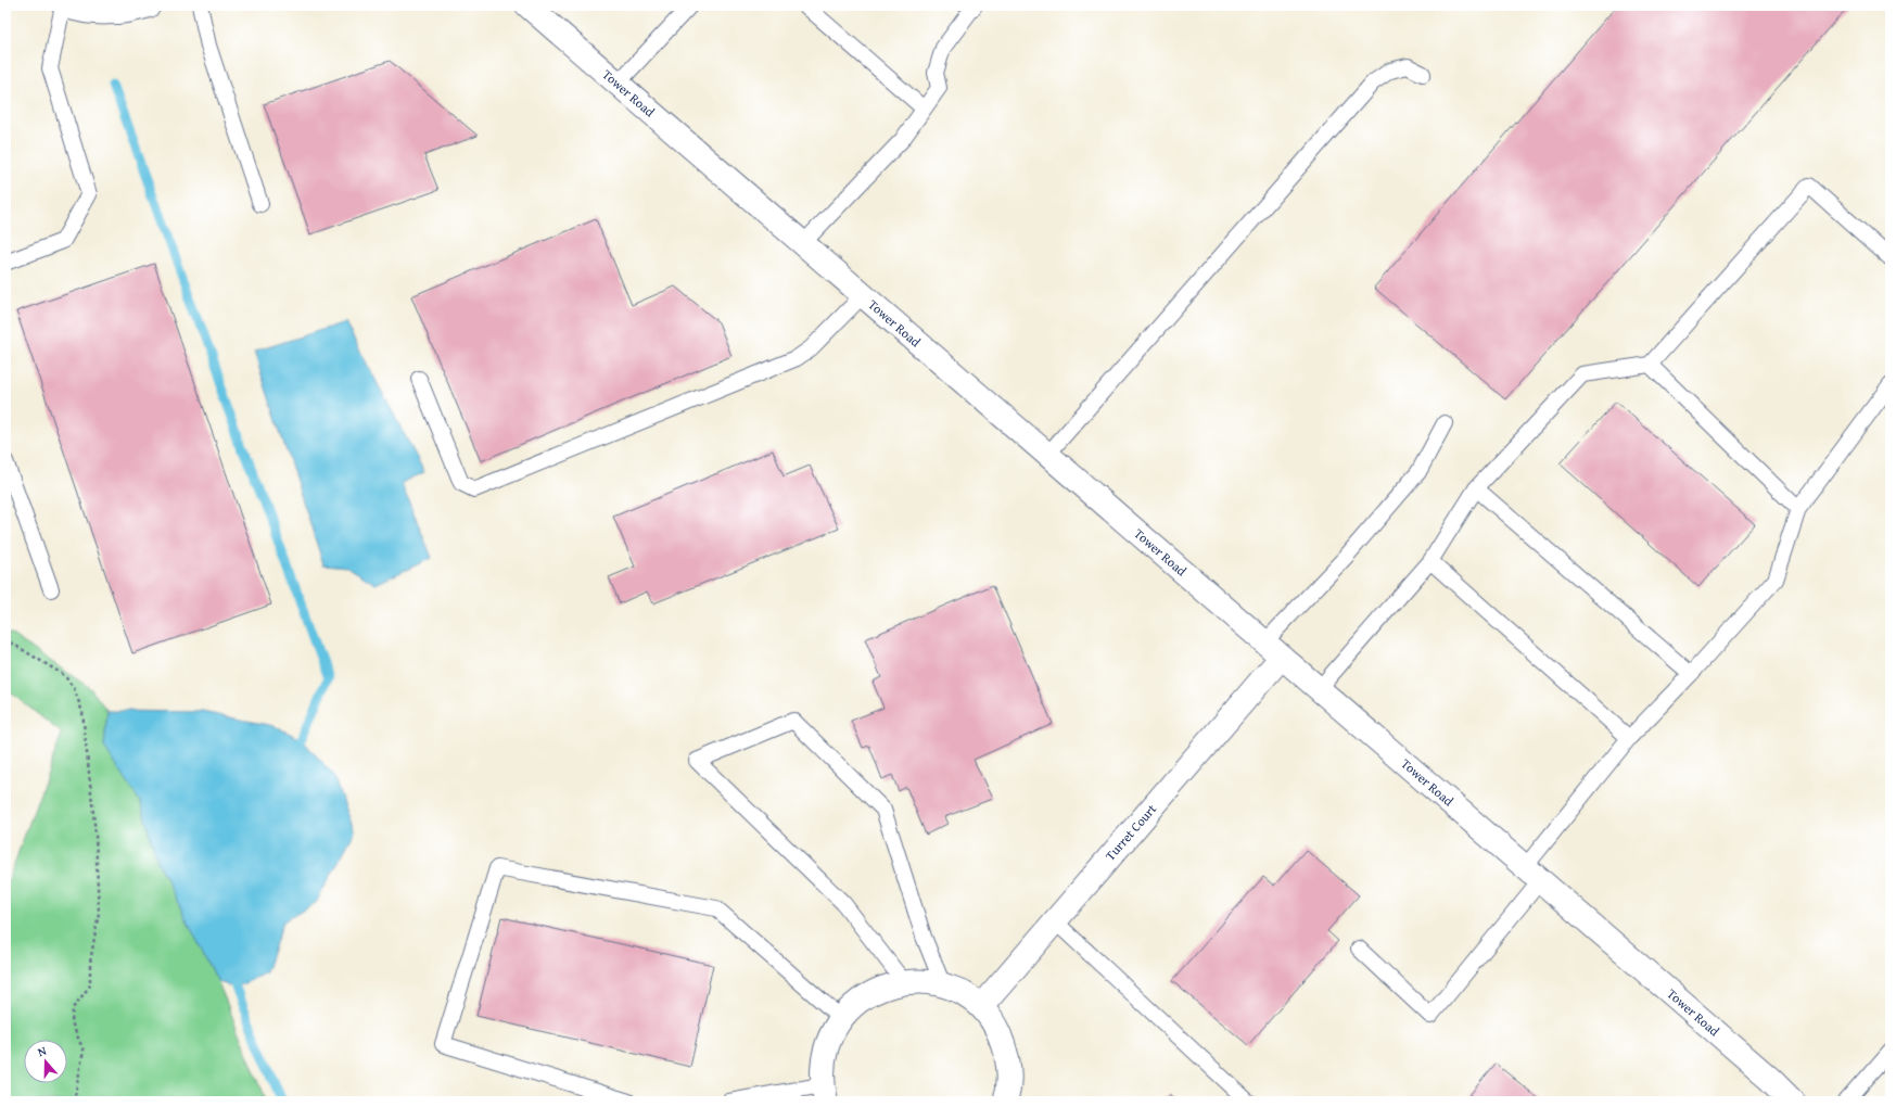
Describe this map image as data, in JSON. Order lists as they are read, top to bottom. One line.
{"streets":{"street":["Tower Road","Turret Court"]},"crossings":[["Tower Road","Turret Court"]],"north":"top"}
